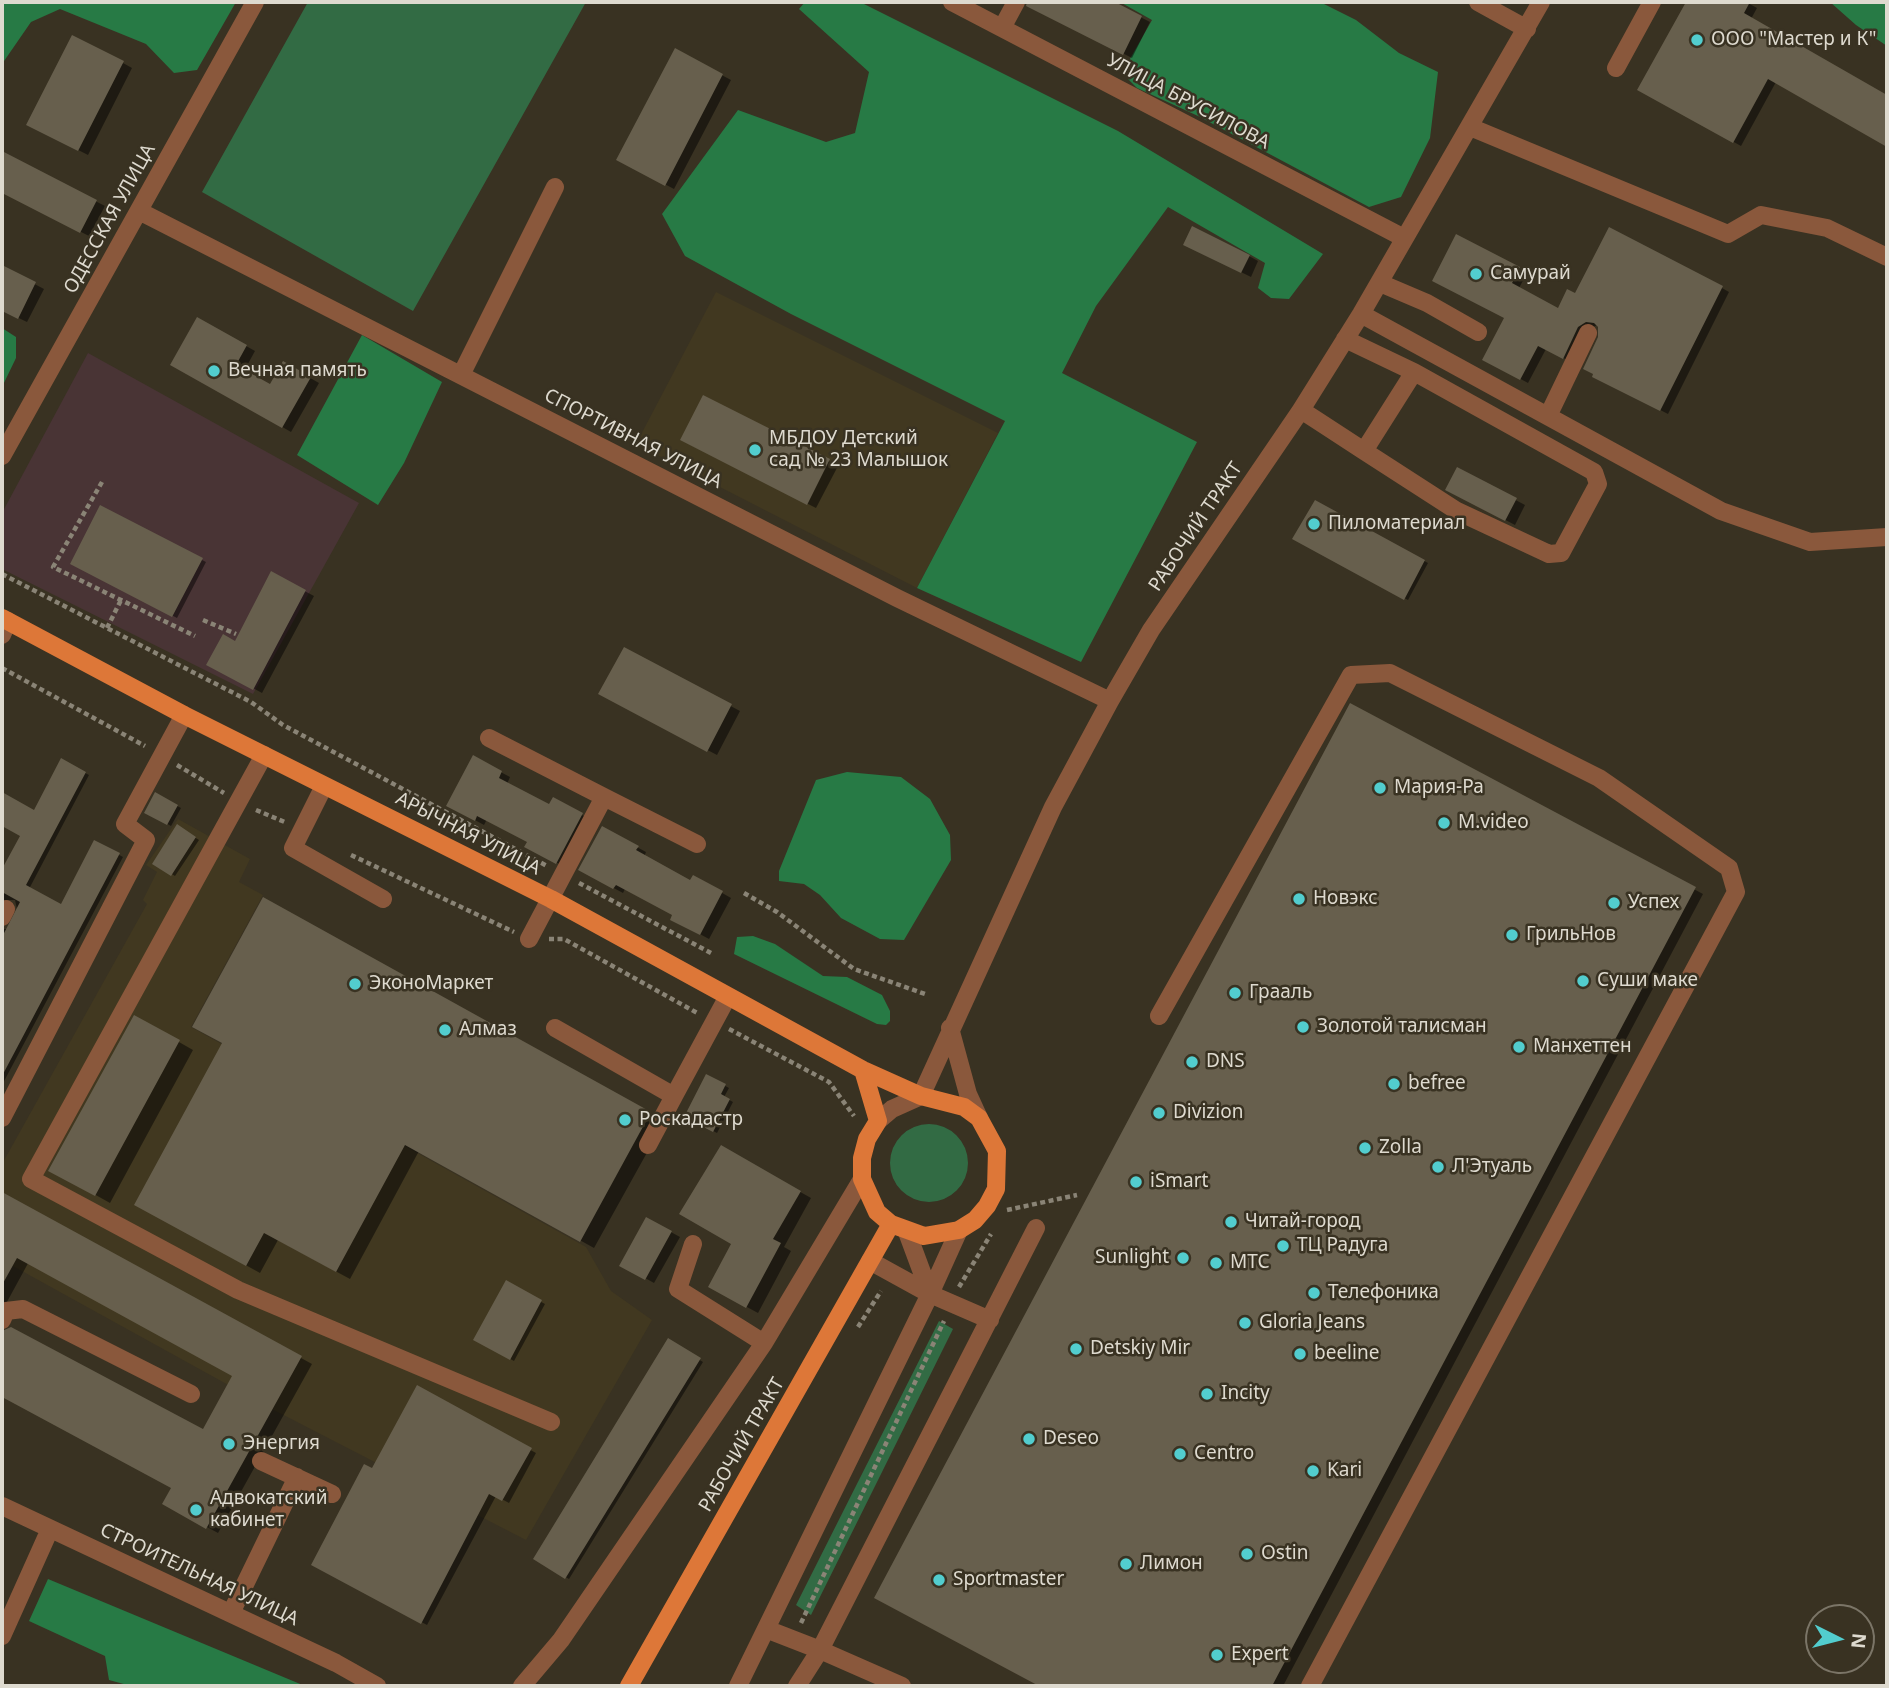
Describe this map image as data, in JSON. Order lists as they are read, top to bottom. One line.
{"streets":{"main road":["РАБОЧИЙ ТРАКТ","АРЫЧНАЯ УЛИЦА"],"street":["УЛИЦА БРУСИЛОВА","ОДЕССКАЯ УЛИЦА","СПОРТИВНАЯ УЛИЦА","СТРОИТЕЛЬНАЯ УЛИЦА"]},"crossings":[["УЛИЦА БРУСИЛОВА","РАБОЧИЙ ТРАКТ"],["ОДЕССКАЯ УЛИЦА","СПОРТИВНАЯ УЛИЦА"],["СПОРТИВНАЯ УЛИЦА","РАБОЧИЙ ТРАКТ"],["РАБОЧИЙ ТРАКТ","АРЫЧНАЯ УЛИЦА"]],"places":["ООО \"Мастер и К\"","Самурай","Вечная память","МБДОУ Детский сад № 23 Малышок","Пиломатериал","Мария-Ра","M.video","Новэкс","Успех","ГрильНов","Суши маке","ЭконоМаркет","Грааль","Золотой талисман","Алмаз","Манхеттен","DNS","befree","Divizion","Роскадастр","Zolla","Л'Этуаль","iSmart","Читай-город","ТЦ Радуга","Sunlight","МТС","Телефоника","Gloria Jeans","Detskiy Mir","beeline","Incity","Deseo","Энергия","Centro","Kari","Адвокатский кабинет","Ostin","Лимон","Sportmaster","Expert"],"north":"right"}
